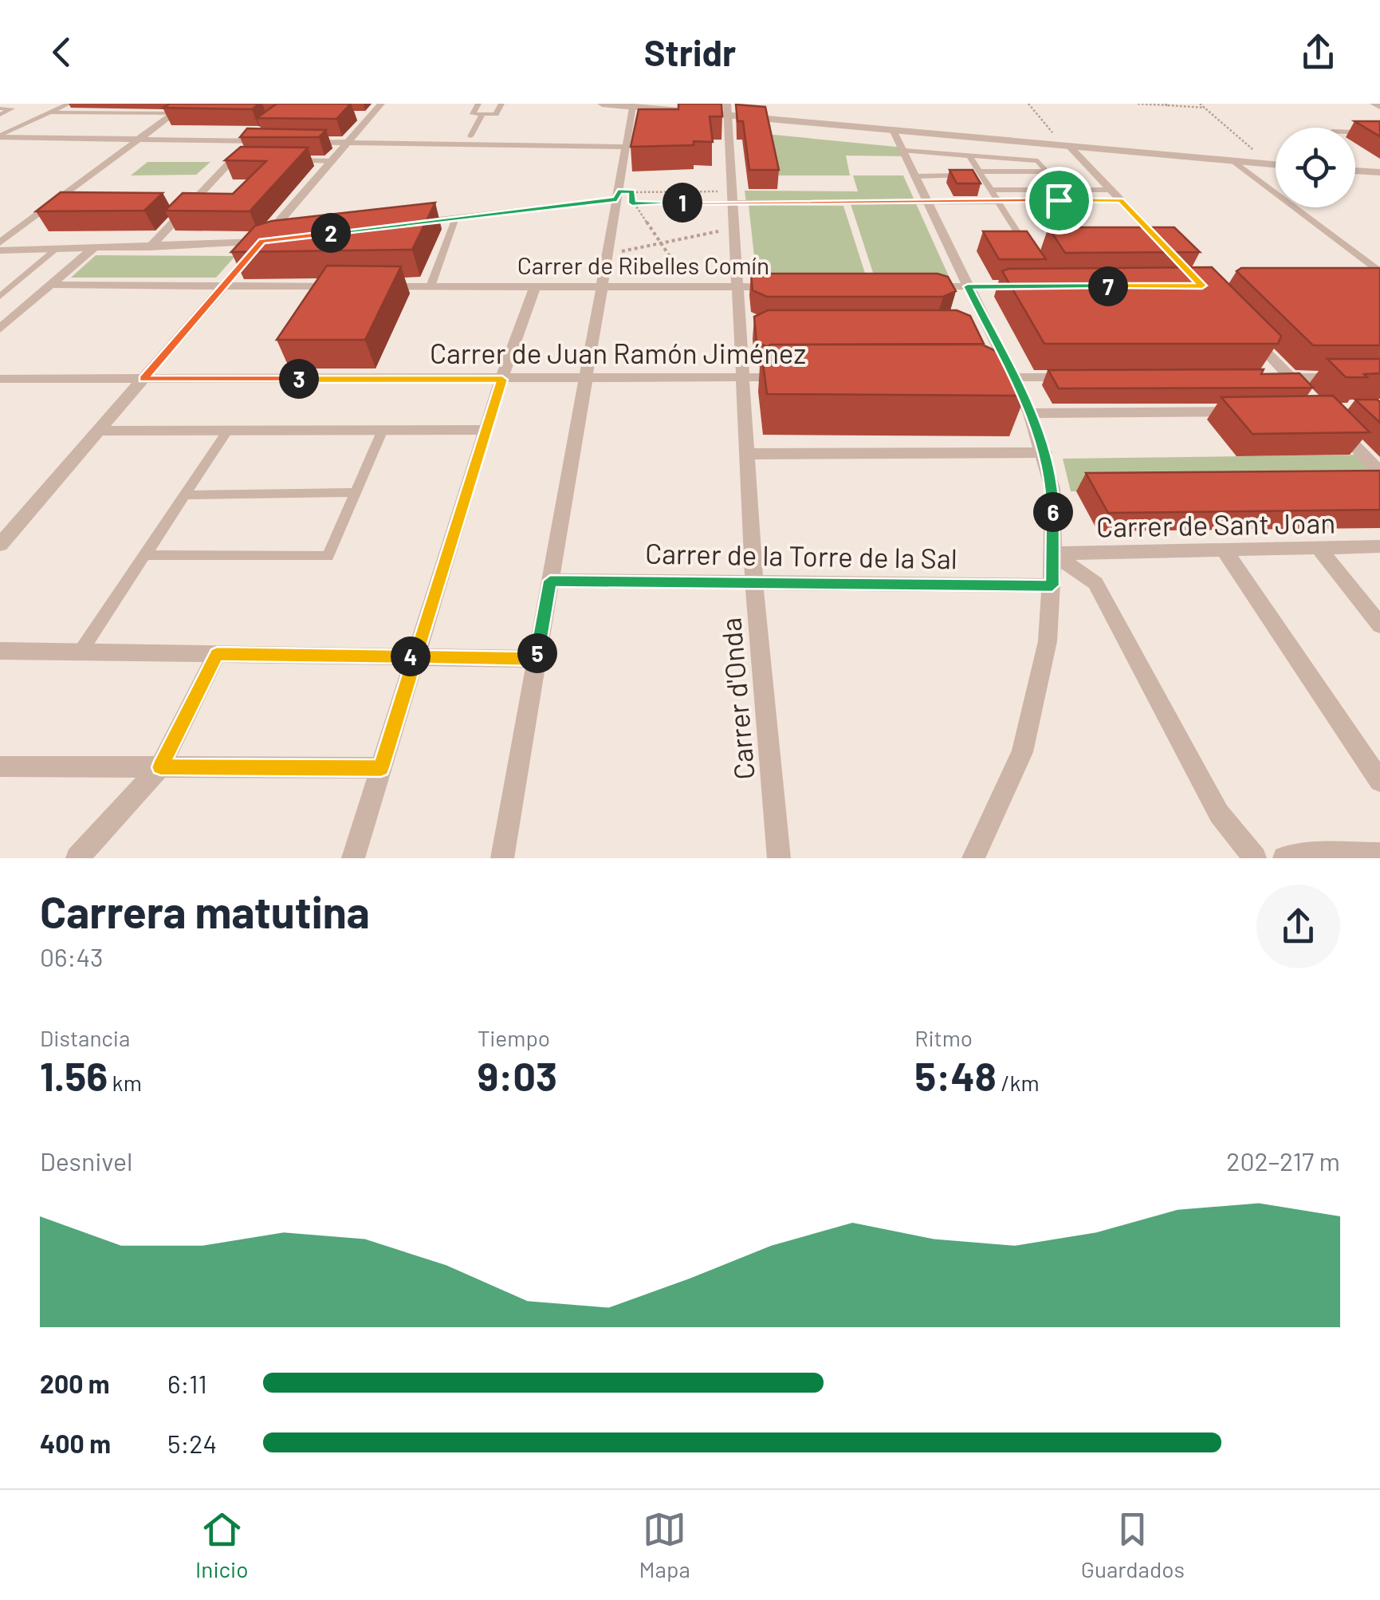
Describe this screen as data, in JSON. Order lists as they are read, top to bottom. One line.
{"streets":{"street":["Carrer de Ribelles Comín","Carrer de Juan Ramón Jiménez","Carrer de Sant Joan","Carrer de la Torre de la Sal","Carrer d'Onda"]},"crossings":[["Carrer de Ribelles Comín","Carrer d'Onda"],["Carrer de Juan Ramón Jiménez","Carrer d'Onda"],["Carrer de la Torre de la Sal","Carrer d'Onda"]],"page":{"header":"Stridr","pins":["1","2","7","3","6","5","4"],"heading":["Carrera matutina","06:43"],"stats":[["Distancia","1.56 km"],["Tiempo","9:03"],["Ritmo","5:48 /km"]],"chart":["Desnivel","202–217 m"],"list":[{"name":"200 m","note":"6:11"},{"name":"400 m","note":"5:24"}],"tabs":["Inicio","Mapa","Guardados"]}}
